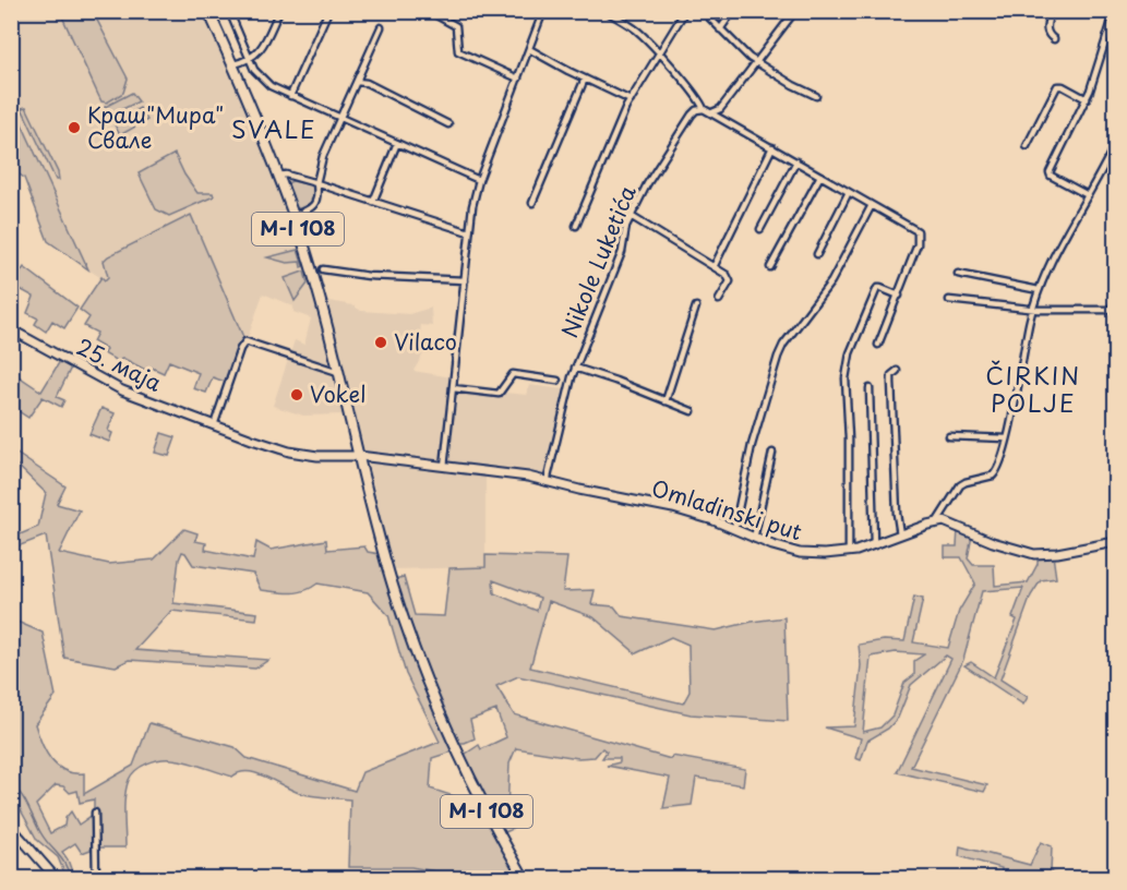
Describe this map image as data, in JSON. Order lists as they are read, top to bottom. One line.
{"streets":{"main road":["M-I 108"],"street":["Nikole Luketića","25. маја","Omladinski put"]},"crossings":[["M-I 108","25. маја"],["M-I 108","Omladinski put"],["Nikole Luketića","Omladinski put"],["25. маја","Omladinski put"]],"districts":["SVALE","ČIRKIN POLJE"],"places":["Краш\"Мира\" Свале","Vilaco","Vokel"]}
